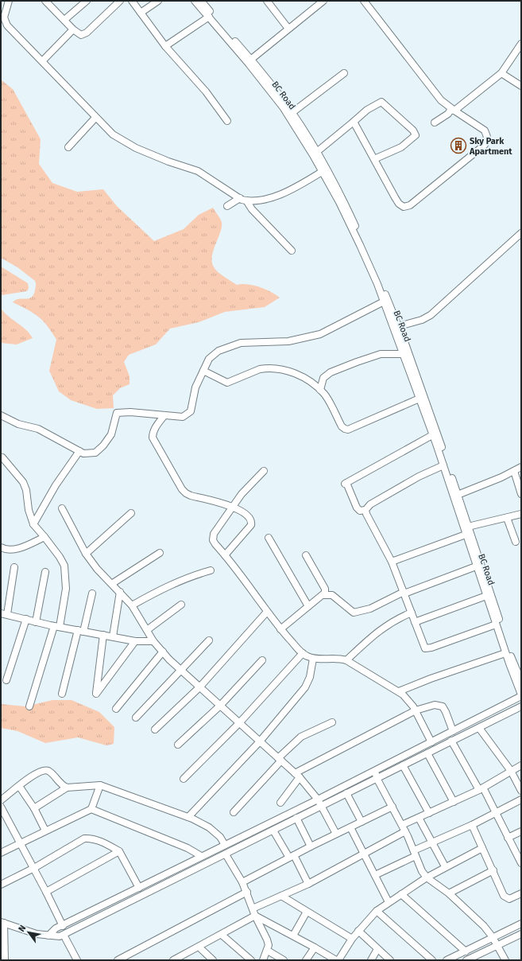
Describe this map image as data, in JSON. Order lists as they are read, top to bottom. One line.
{"streets":{"street":["BC Road"]},"places":{"building":["Sky Park Apartment"]},"north":"top left"}
